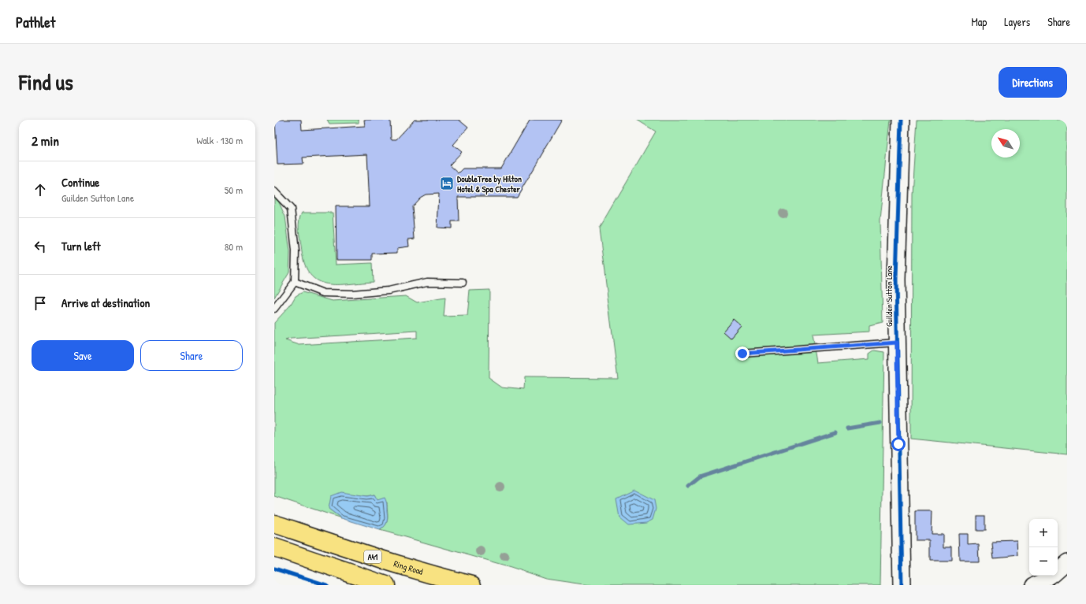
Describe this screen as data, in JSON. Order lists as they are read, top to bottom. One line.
{"streets":{"highway":["A41","Ring Road"],"street":["Guilden Sutton Lane"]},"places":{"hotel":["DoubleTree by Hilton Hotel & Spa Chester"]},"north":"top left","page":{"header":"Pathlet","nav":["Map","Layers","Share"],"title":"Find us","buttons":["Directions",["Save","Share"]],"heading":["2 min","Walk · 130 m"],"list":[["Continue","Guilden Sutton Lane","50 m"],["Turn left","80 m"],"Arrive at destination"],"map_buttons":["+","−"]}}
